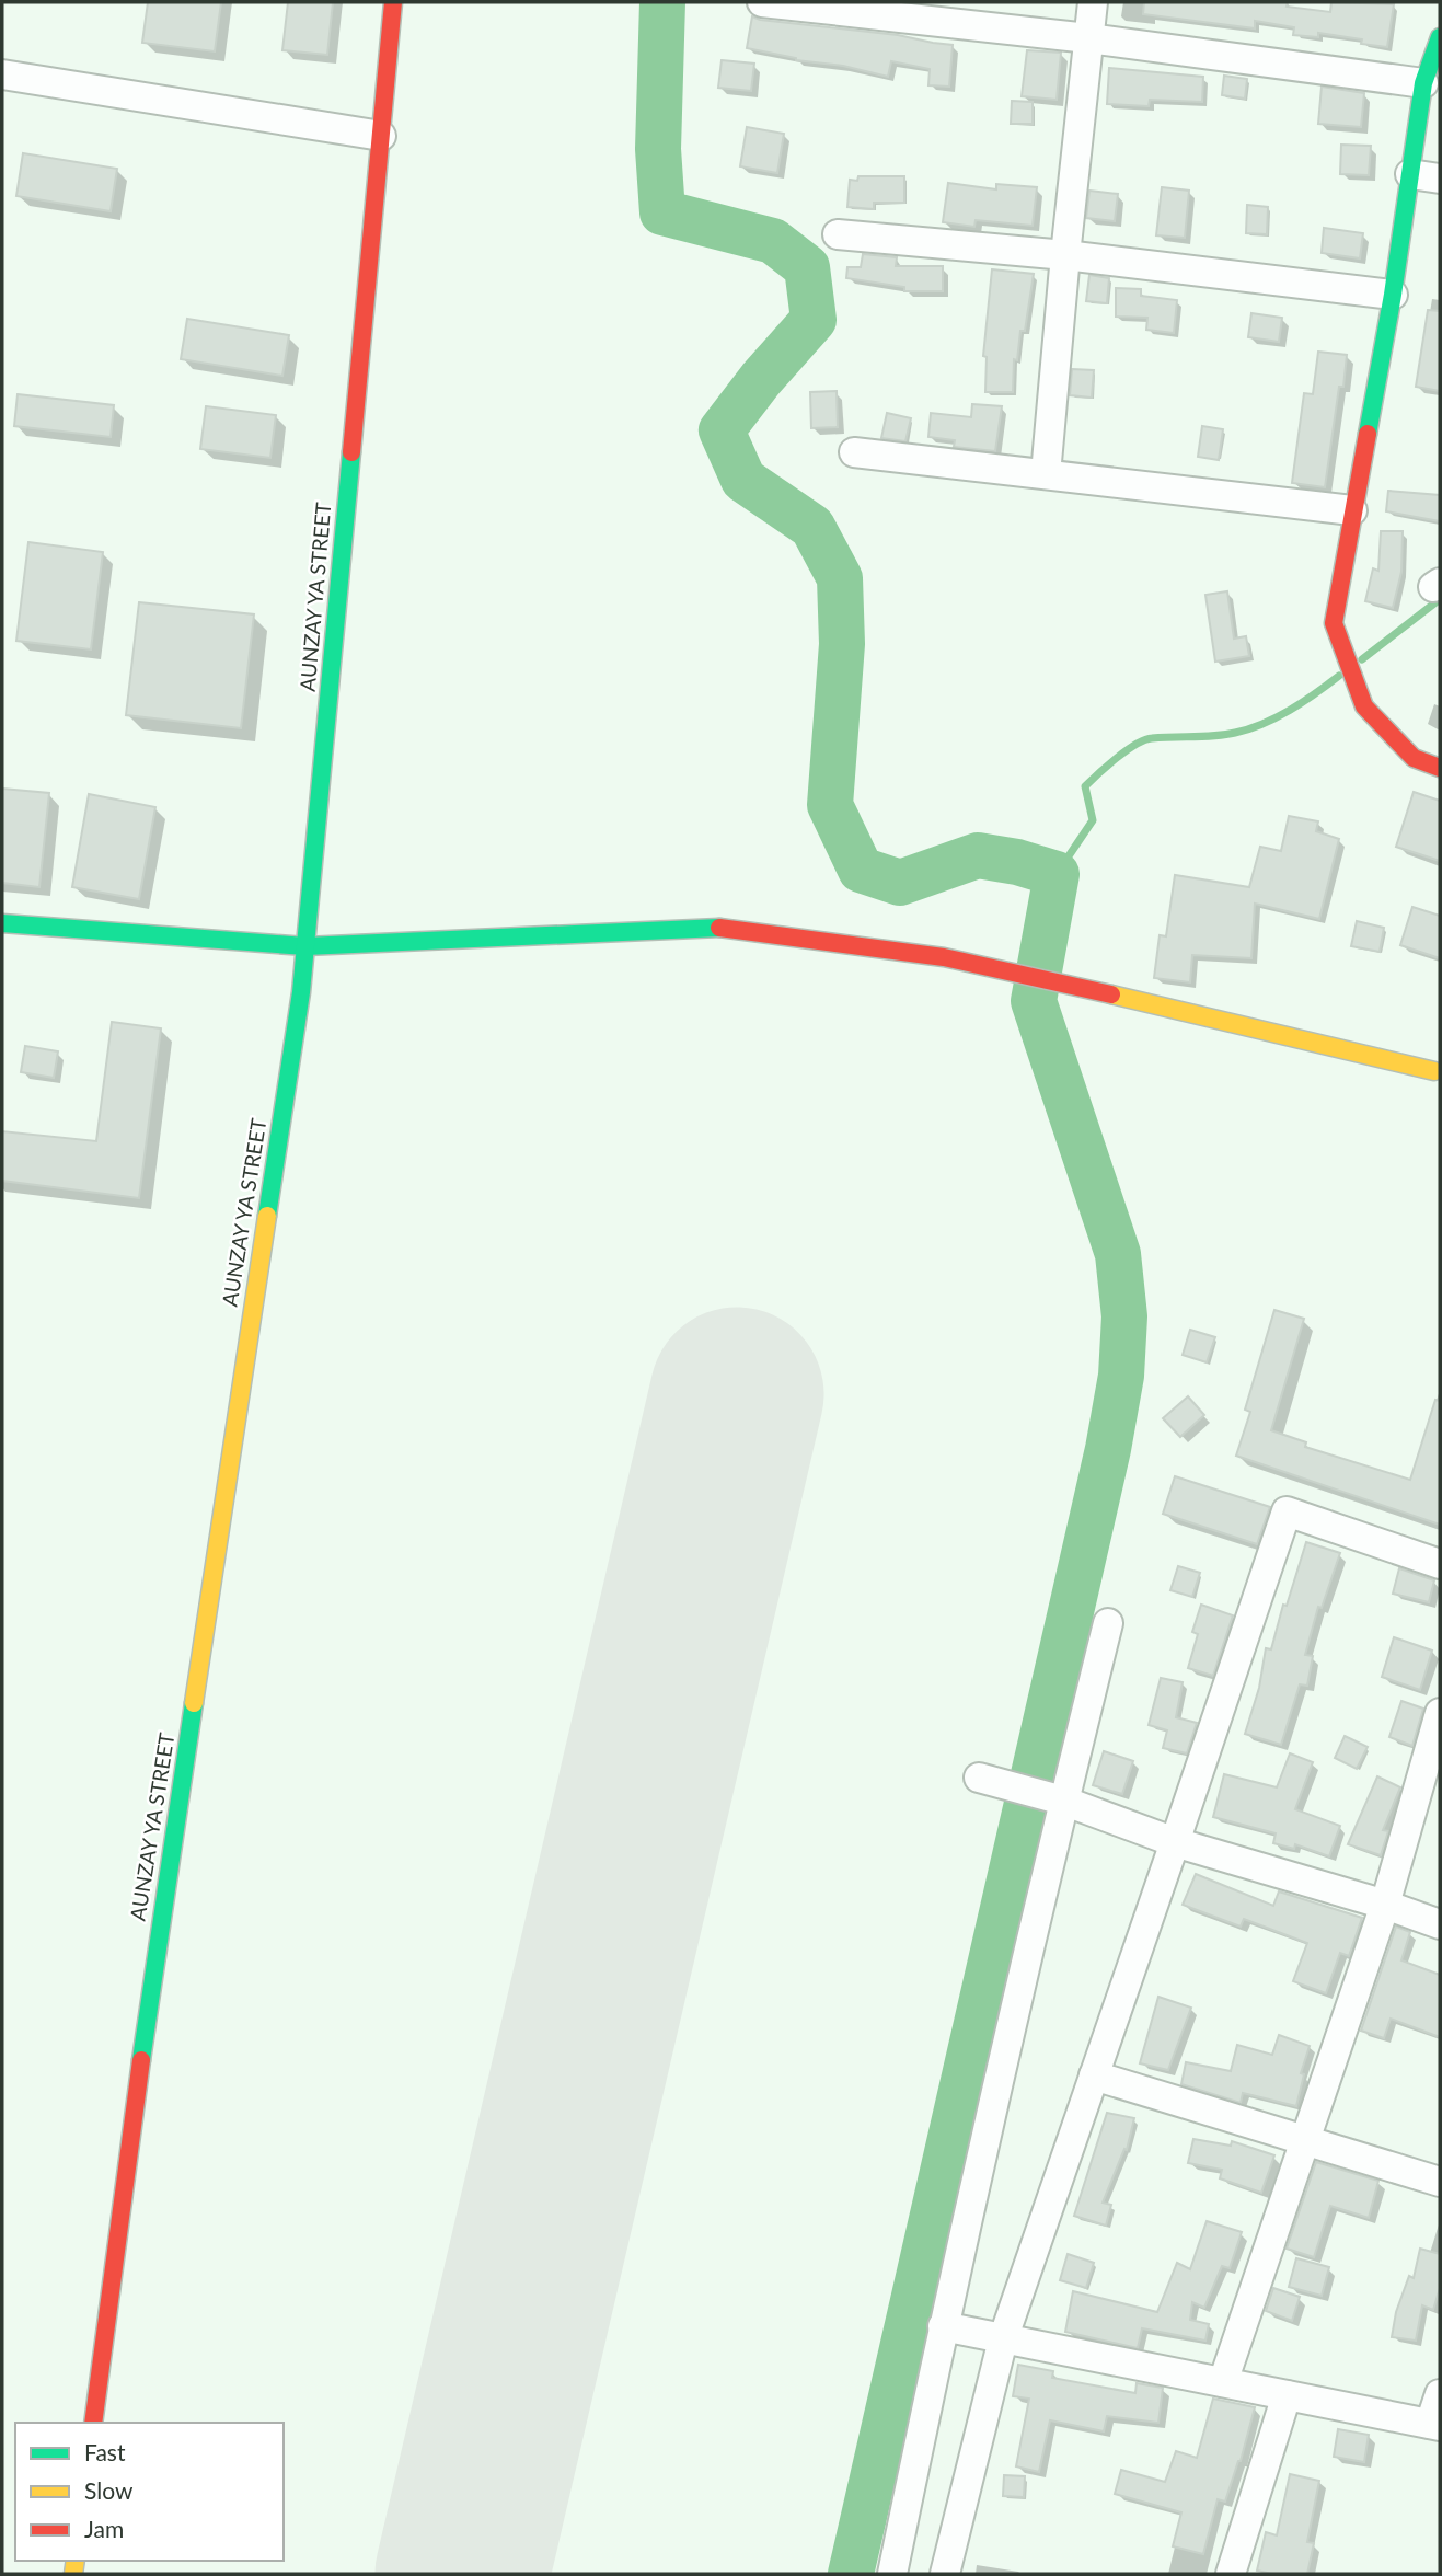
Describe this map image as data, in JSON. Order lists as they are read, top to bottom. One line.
{"streets":{"street":["AUNZAY YA STREET"]},"legend":["Fast","Slow","Jam"]}
